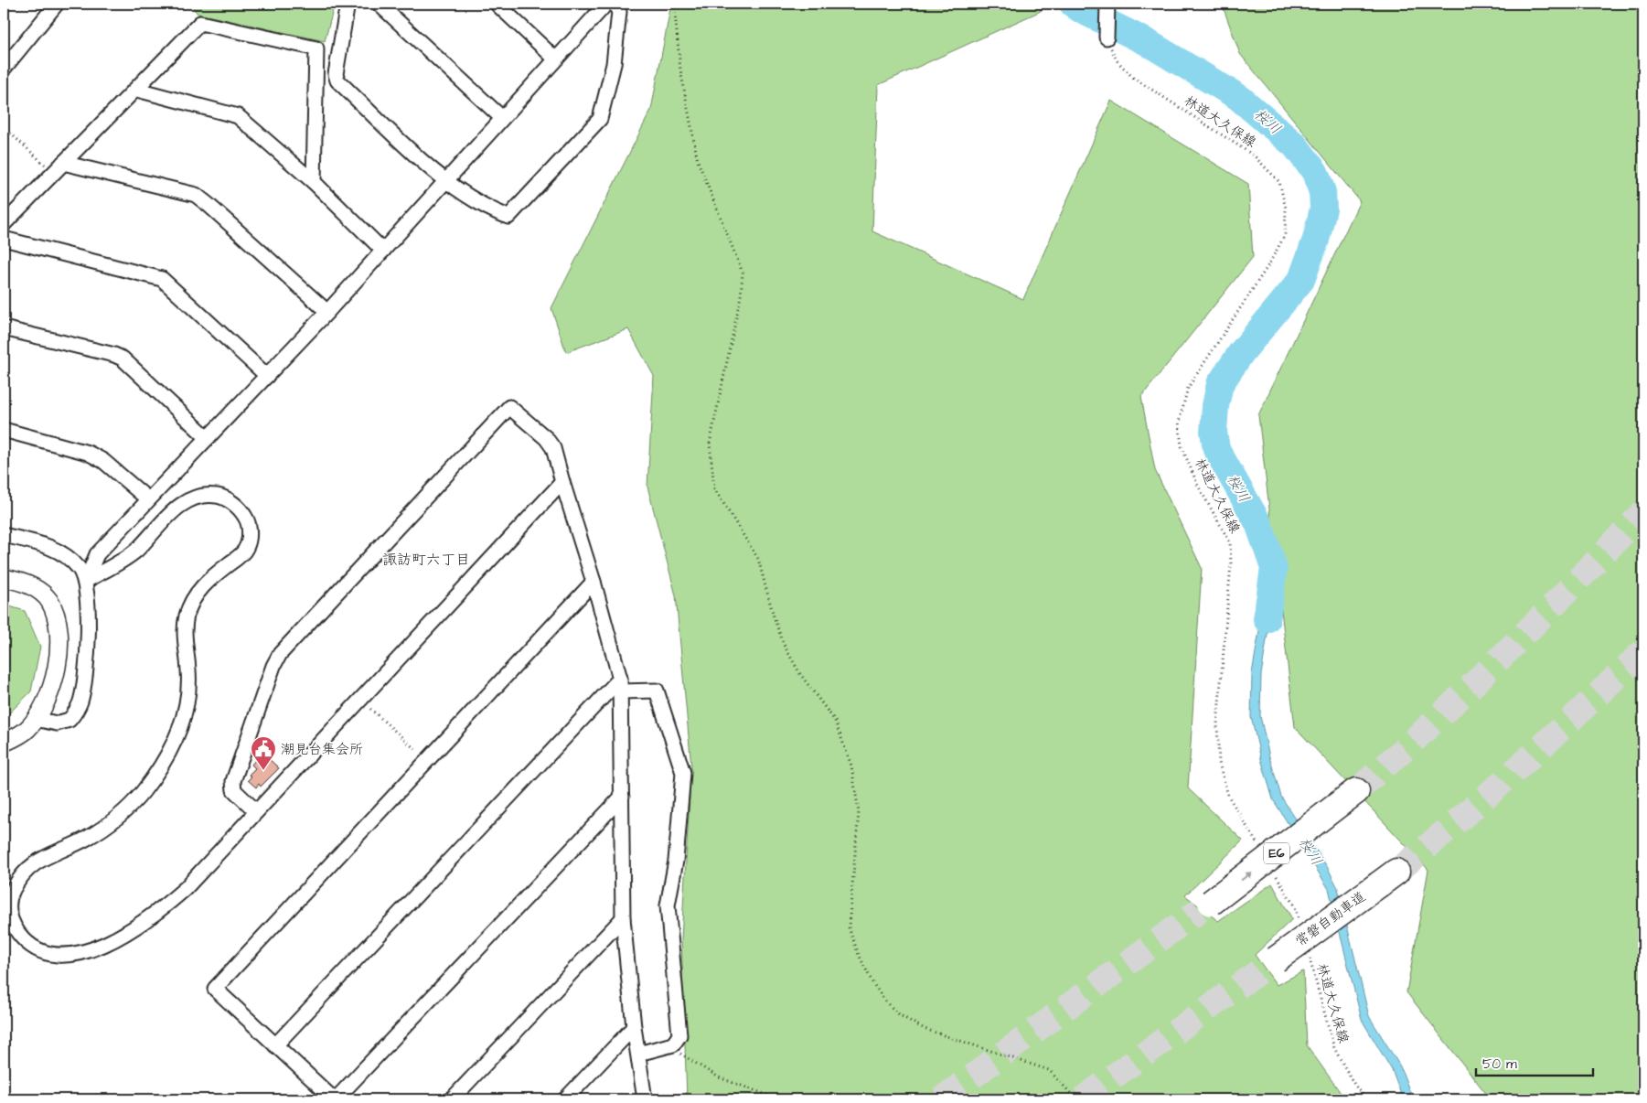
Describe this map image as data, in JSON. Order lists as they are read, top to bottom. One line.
{"streets":{"highway":["E6","常磐自動車道"],"path":["林道大久保線"]},"districts":["諏訪町六丁目"],"water":["桜川"],"places":{"public building":["潮見台集会所"]},"scale_bar":"50 m"}
